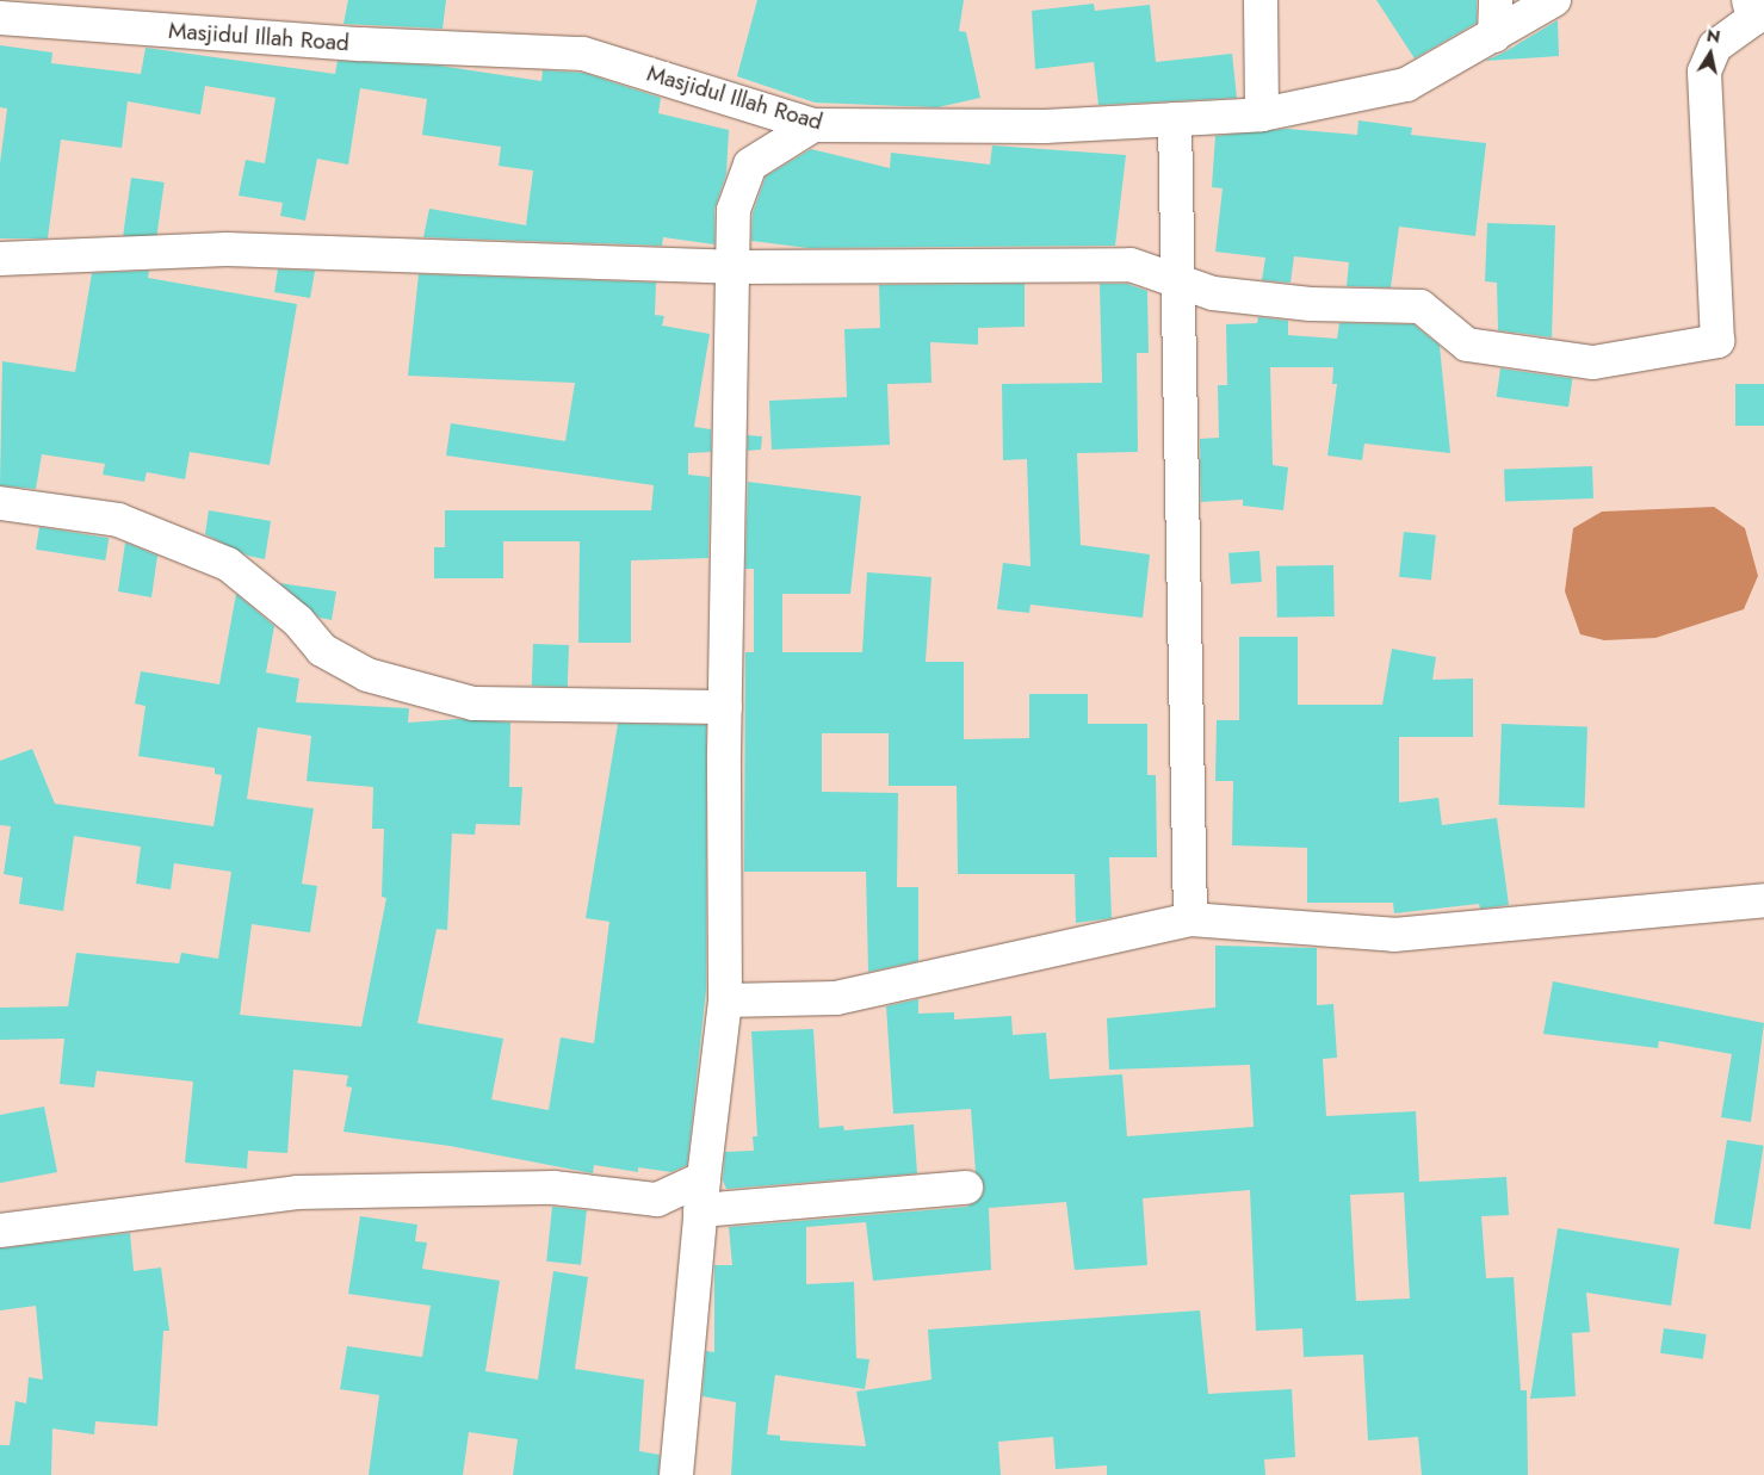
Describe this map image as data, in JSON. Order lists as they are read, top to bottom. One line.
{"streets":{"street":["Masjidul Illah Road"]},"north":"top"}
